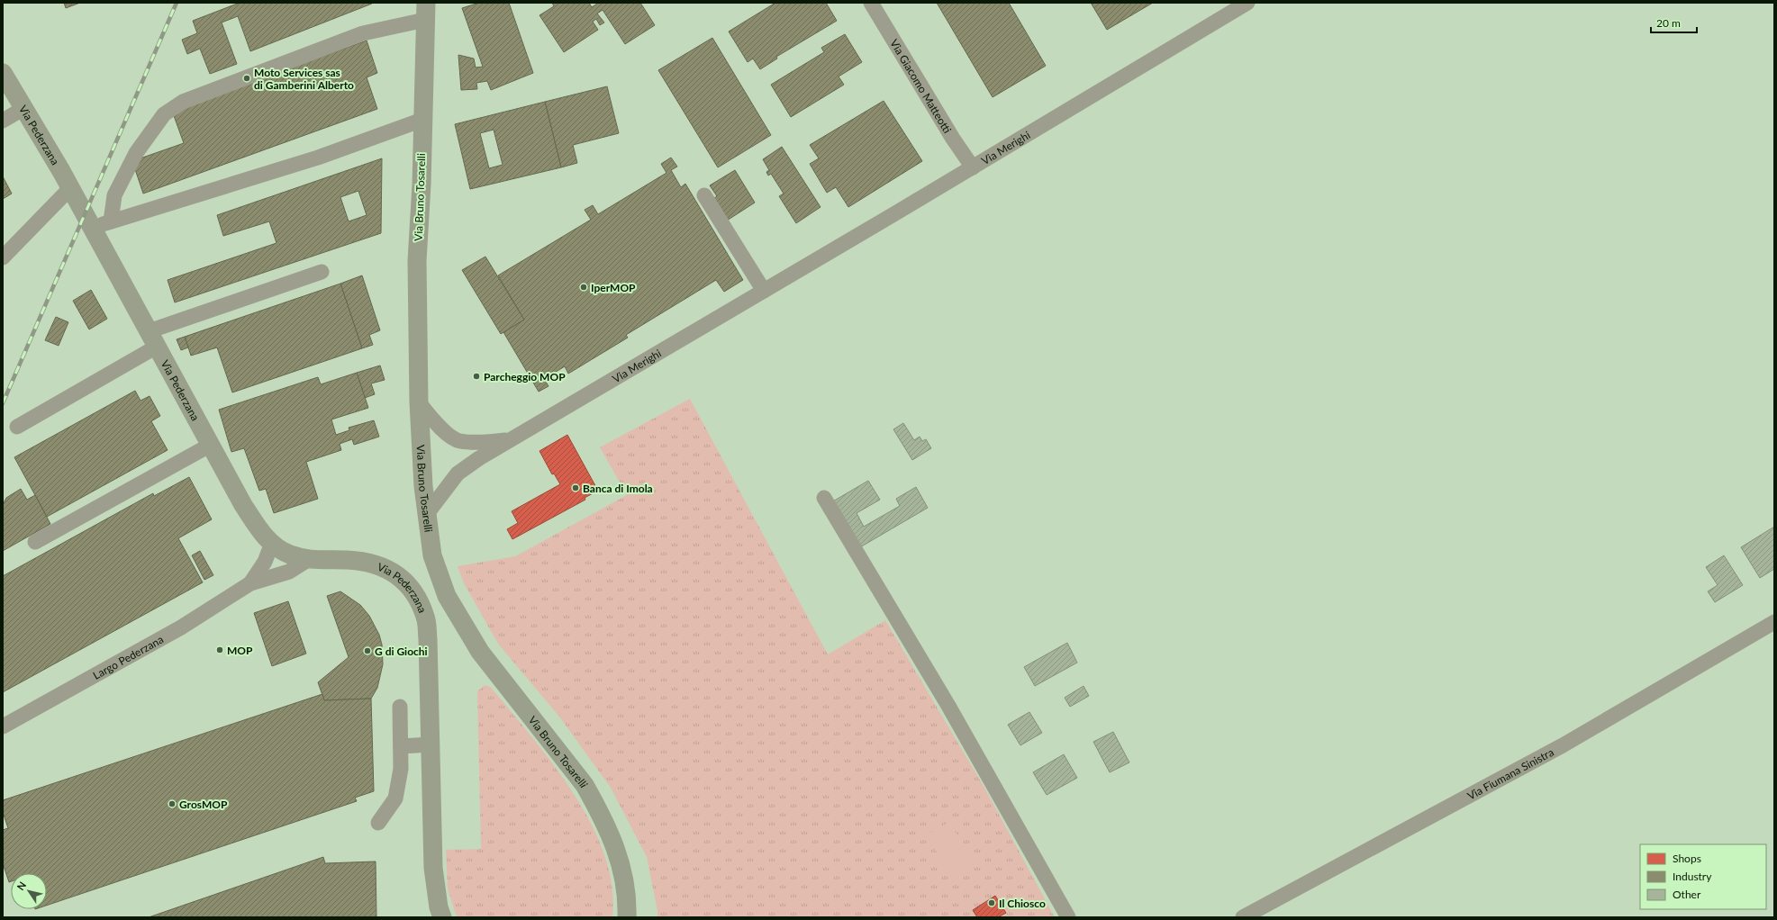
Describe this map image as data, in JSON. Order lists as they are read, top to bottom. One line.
{"streets":{"main road":["Via Pederzana","Via Bruno Tosarelli"],"street":["Via Giacomo Matteotti","Via Merighi","Largo Pederzana","Via Fiumana Sinistra"]},"crossings":[["Via Giacomo Matteotti","Via Merighi"],["Via Pederzana","Largo Pederzana"],["Via Merighi","Via Bruno Tosarelli"]],"places":["Moto Services sas di Gamberini Alberto","IperMOP","Parcheggio MOP","Banca di Imola","MOP","G di Giochi","GrosMOP","Il Chiosco"],"legend":["Shops","Industry","Other"],"scale_bar":"20 m","north":"top left"}
